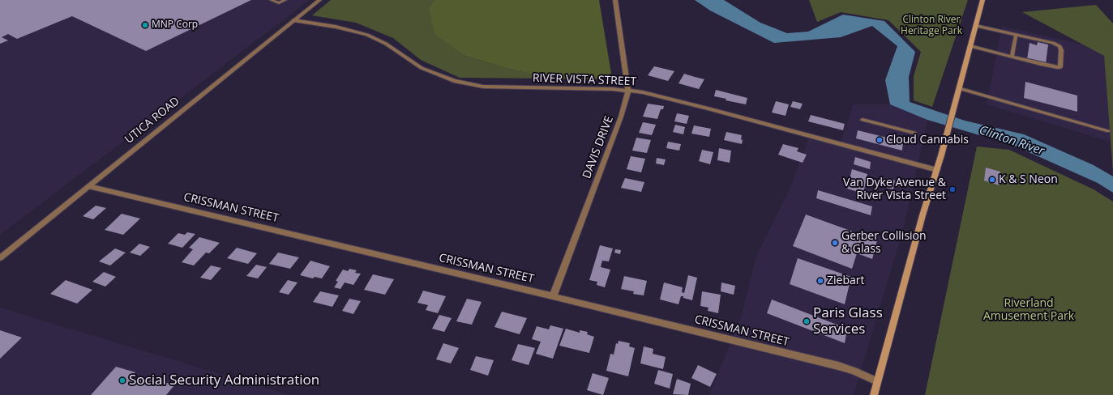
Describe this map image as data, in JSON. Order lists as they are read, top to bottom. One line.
{"streets":{"street":["RIVER VISTA STREET","UTICA ROAD","DAVIS DRIVE","CRISSMAN STREET"]},"crossings":[["RIVER VISTA STREET","UTICA ROAD"],["RIVER VISTA STREET","DAVIS DRIVE"],["UTICA ROAD","CRISSMAN STREET"],["DAVIS DRIVE","CRISSMAN STREET"]],"water":["Clinton River"],"parks":["Clinton River Heritage Park","Riverland Amusement Park"],"places":["MNP Corp","Cloud Cannabis","K & S Neon","Van Dyke Avenue & River Vista Street","Gerber Collision & Glass","Ziebart","Paris Glass Services","Social Security Administration"]}
